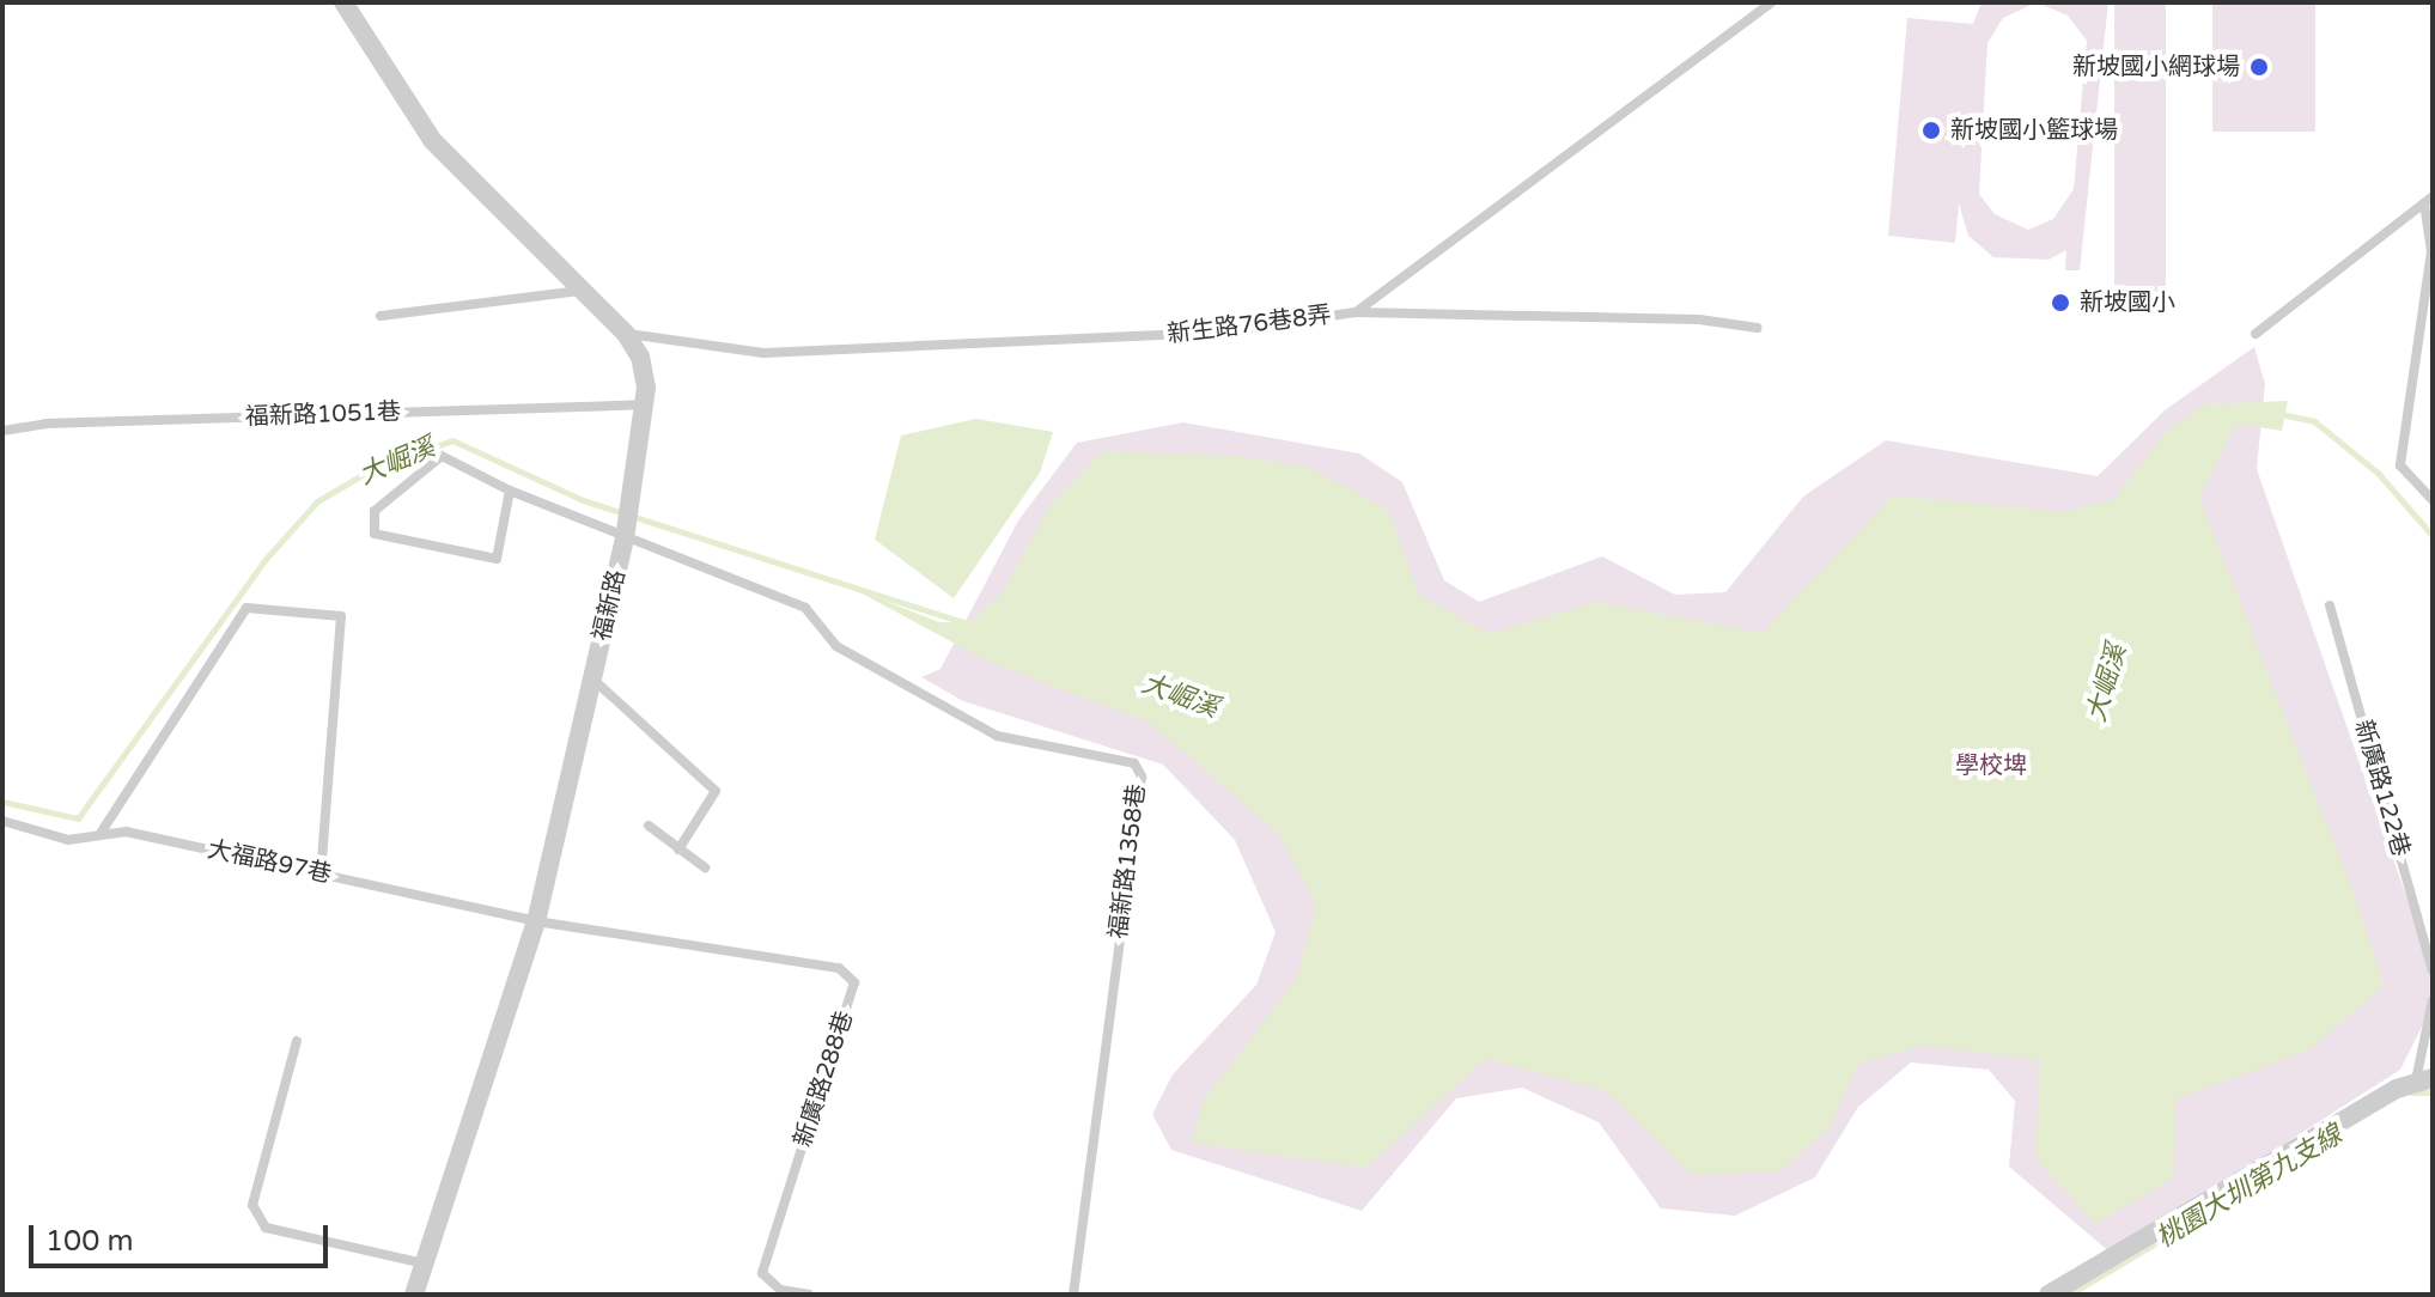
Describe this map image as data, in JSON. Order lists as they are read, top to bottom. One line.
{"streets":{"street":["福新路"],"lane":["新生路76巷8弄","福新路1051巷","新廣路122巷","福新路1358巷","大福路97巷","新廣路288巷"]},"crossings":[["新生路76巷8弄","福新路"],["福新路1051巷","福新路"],["福新路","福新路1358巷"],["福新路","大福路97巷"],["福新路","新廣路288巷"],["大福路97巷","新廣路288巷"]],"water":["大崛溪","桃園大圳第九支線"],"parks":["學校埤"],"places":["新坡國小網球場","新坡國小籃球場","新坡國小"],"scale_bar":"100 m"}
